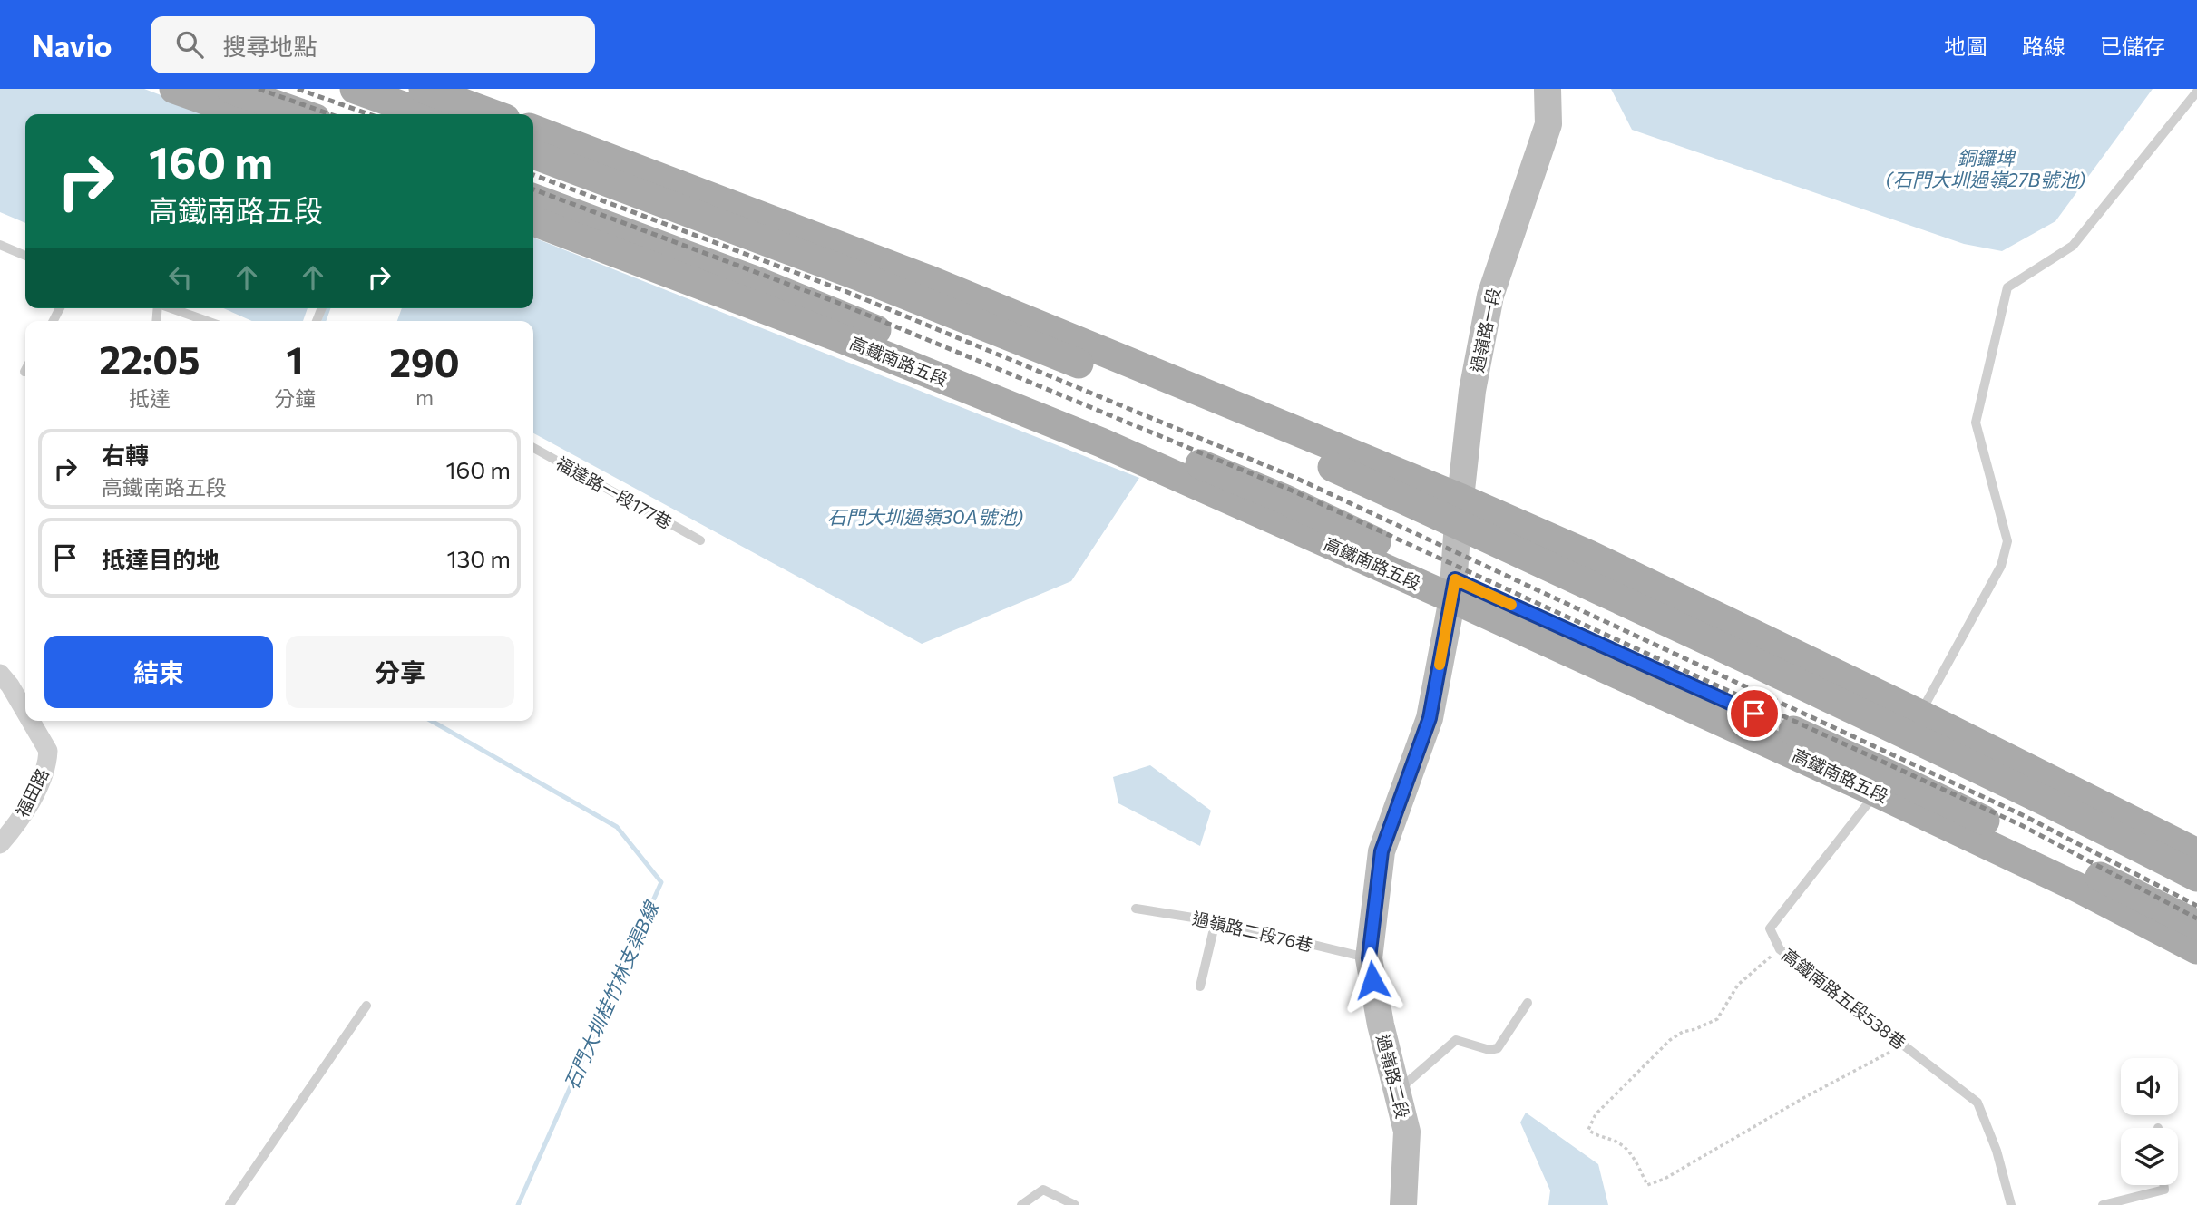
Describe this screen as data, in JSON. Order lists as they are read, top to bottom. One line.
{"streets":{"main road":["高鐵南路五段"],"street":["過嶺路一段","福田路","過嶺路二段"],"lane":["福達路一段177巷","過嶺路二段76巷","高鐵南路五段538巷"]},"crossings":[["過嶺路一段","高鐵南路五段"],["過嶺路一段","過嶺路二段"],["高鐵南路五段","高鐵南路五段538巷"],["高鐵南路五段","過嶺路二段"],["過嶺路二段76巷","過嶺路二段"]],"water":["銅鑼埤 (石門大圳過嶺27B號池)","石門大圳過嶺30A號池)","石門大圳桂竹林支渠B線"],"page":{"header":"Navio","search":"搜尋地點","nav":["地圖","路線","已儲存"],"turn":["160 m","高鐵南路五段"],"eta":["22:05","抵達","1","分鐘","290","m"],"list":[{"name":"右轉","note":"高鐵南路五段","value":"160 m"},{"name":"抵達目的地","value":"130 m"}],"buttons":["結束","分享"]}}
